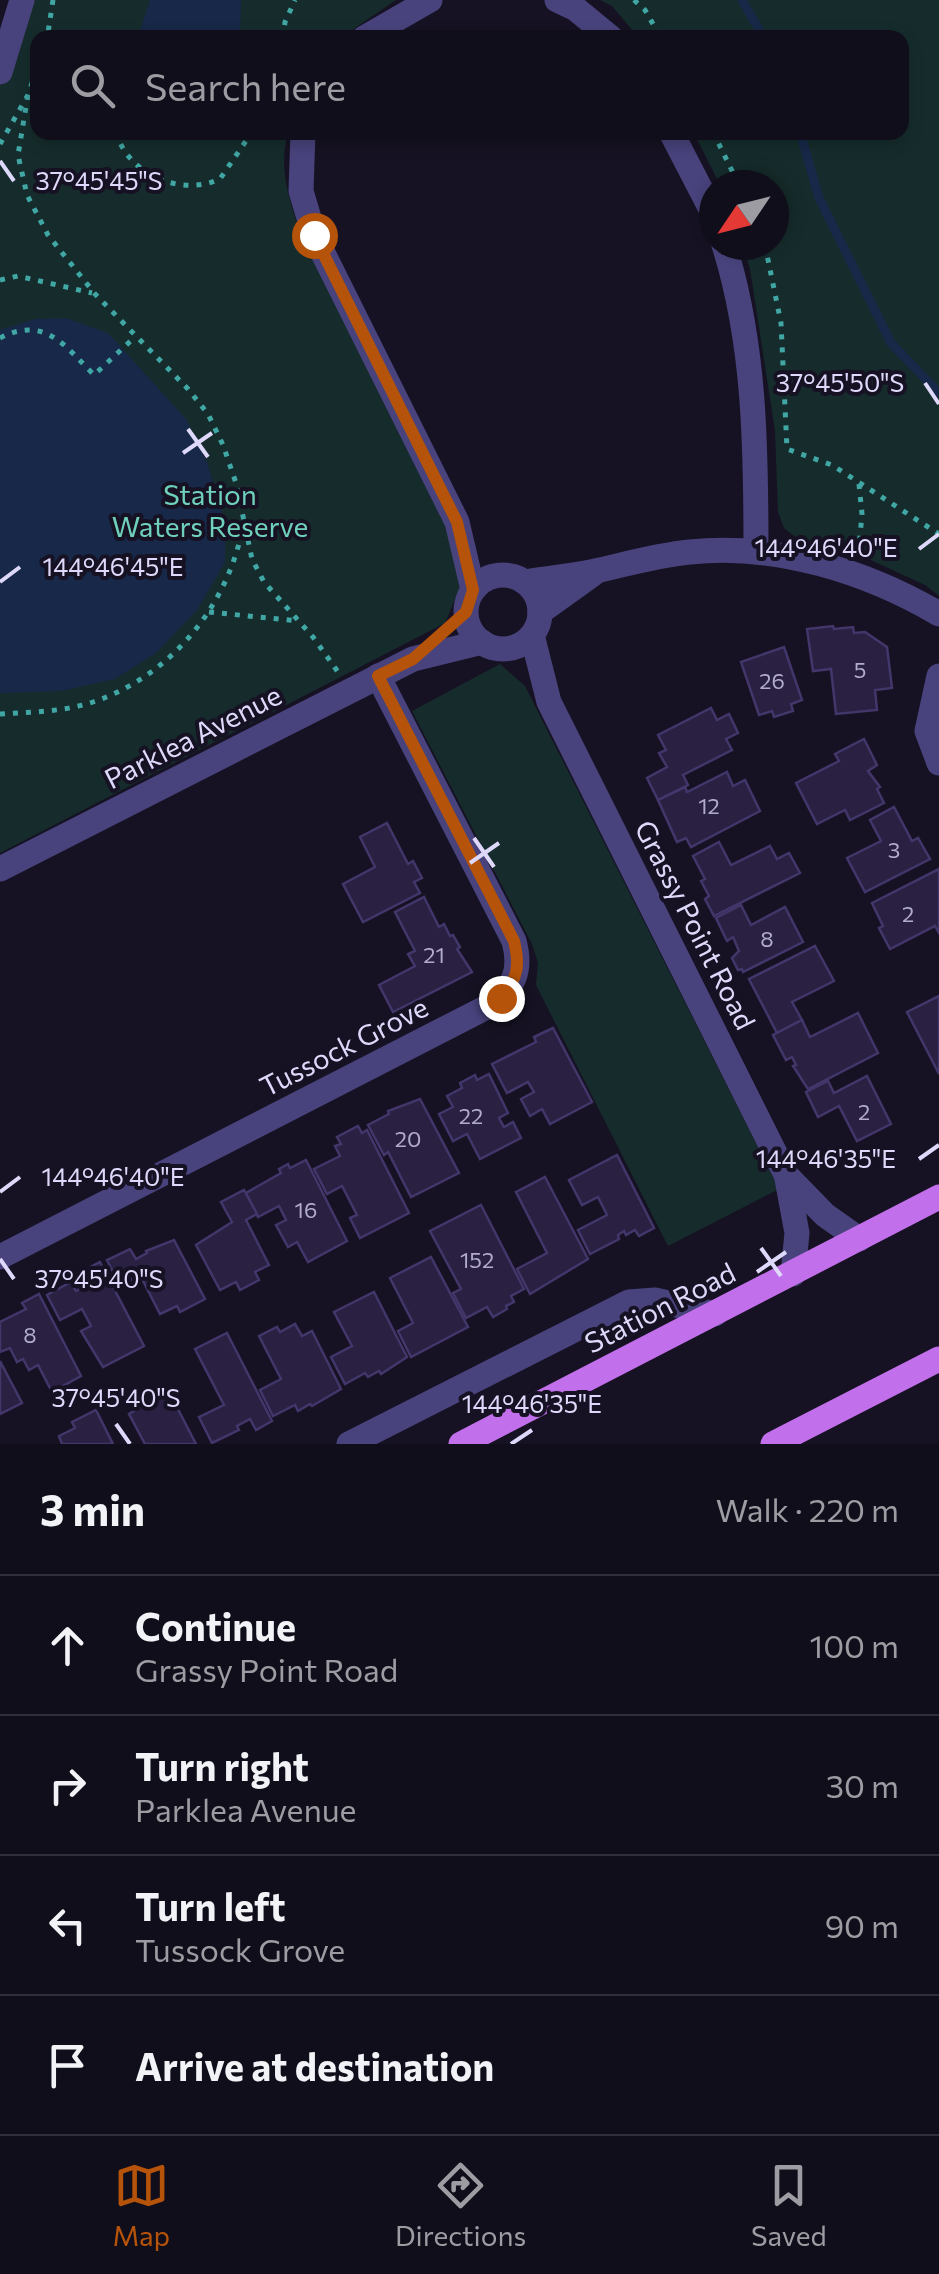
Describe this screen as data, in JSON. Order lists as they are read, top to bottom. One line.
{"streets":{"main road":["Station Road"],"street":["Parklea Avenue","Grassy Point Road","Tussock Grove"]},"crossings":[["Parklea Avenue","Grassy Point Road"],["Parklea Avenue","Tussock Grove"],["Grassy Point Road","Station Road"]],"parks":["Station Waters Reserve"],"house_numbers":["5","26","12","3","2","8","21","2","22","20","16","152","8"],"north":"bottom left","page":{"search":"Search here","heading":["3 min","Walk · 220 m"],"list":[["Continue","Grassy Point Road","100 m"],["Turn right","Parklea Avenue","30 m"],["Turn left","Tussock Grove","90 m"],"Arrive at destination"],"nav":["Map","Directions","Saved"]},"coordinates":["37°45'45\"S","37°45'50\"S","144°46'40\"E","144°46'45\"E","144°46'35\"E","37°45'40\"S"]}
